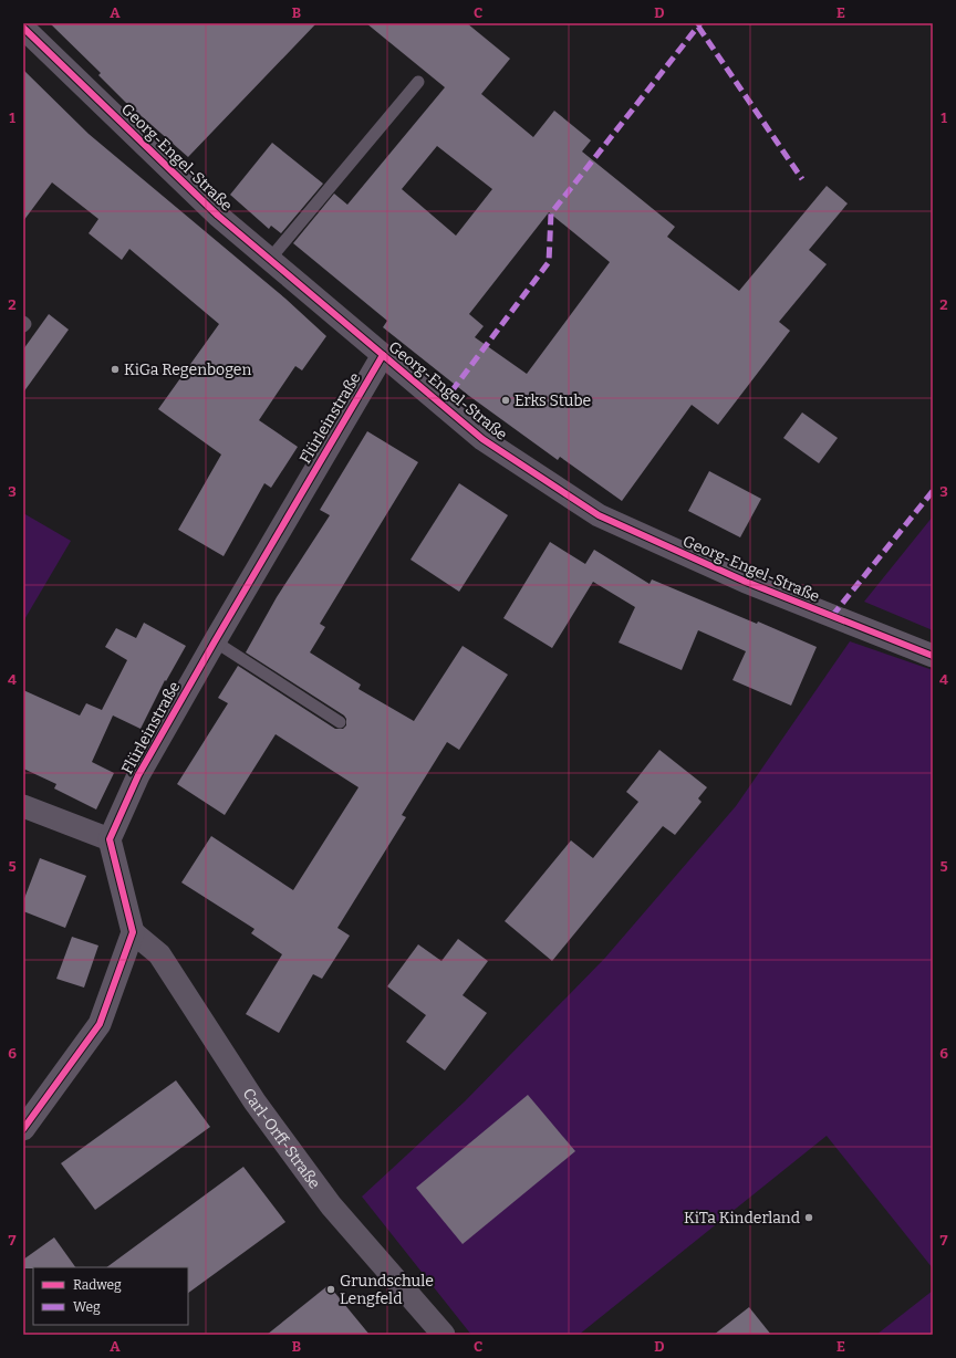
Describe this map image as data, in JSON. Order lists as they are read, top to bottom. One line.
{"streets":{"street":["Georg-Engel-Straße","Flürleinstraße","Carl-Orff-Straße"]},"crossings":[["Georg-Engel-Straße","Flürleinstraße"]],"places":["KiGa Regenbogen","Erks Stube","KiTa Kinderland","Grundschule Lengfeld"],"legend":["Radweg","Weg"],"grid":{"columns":["A","B","C","D","E"],"rows":["1","2","3","4","5","6","7"]}}
